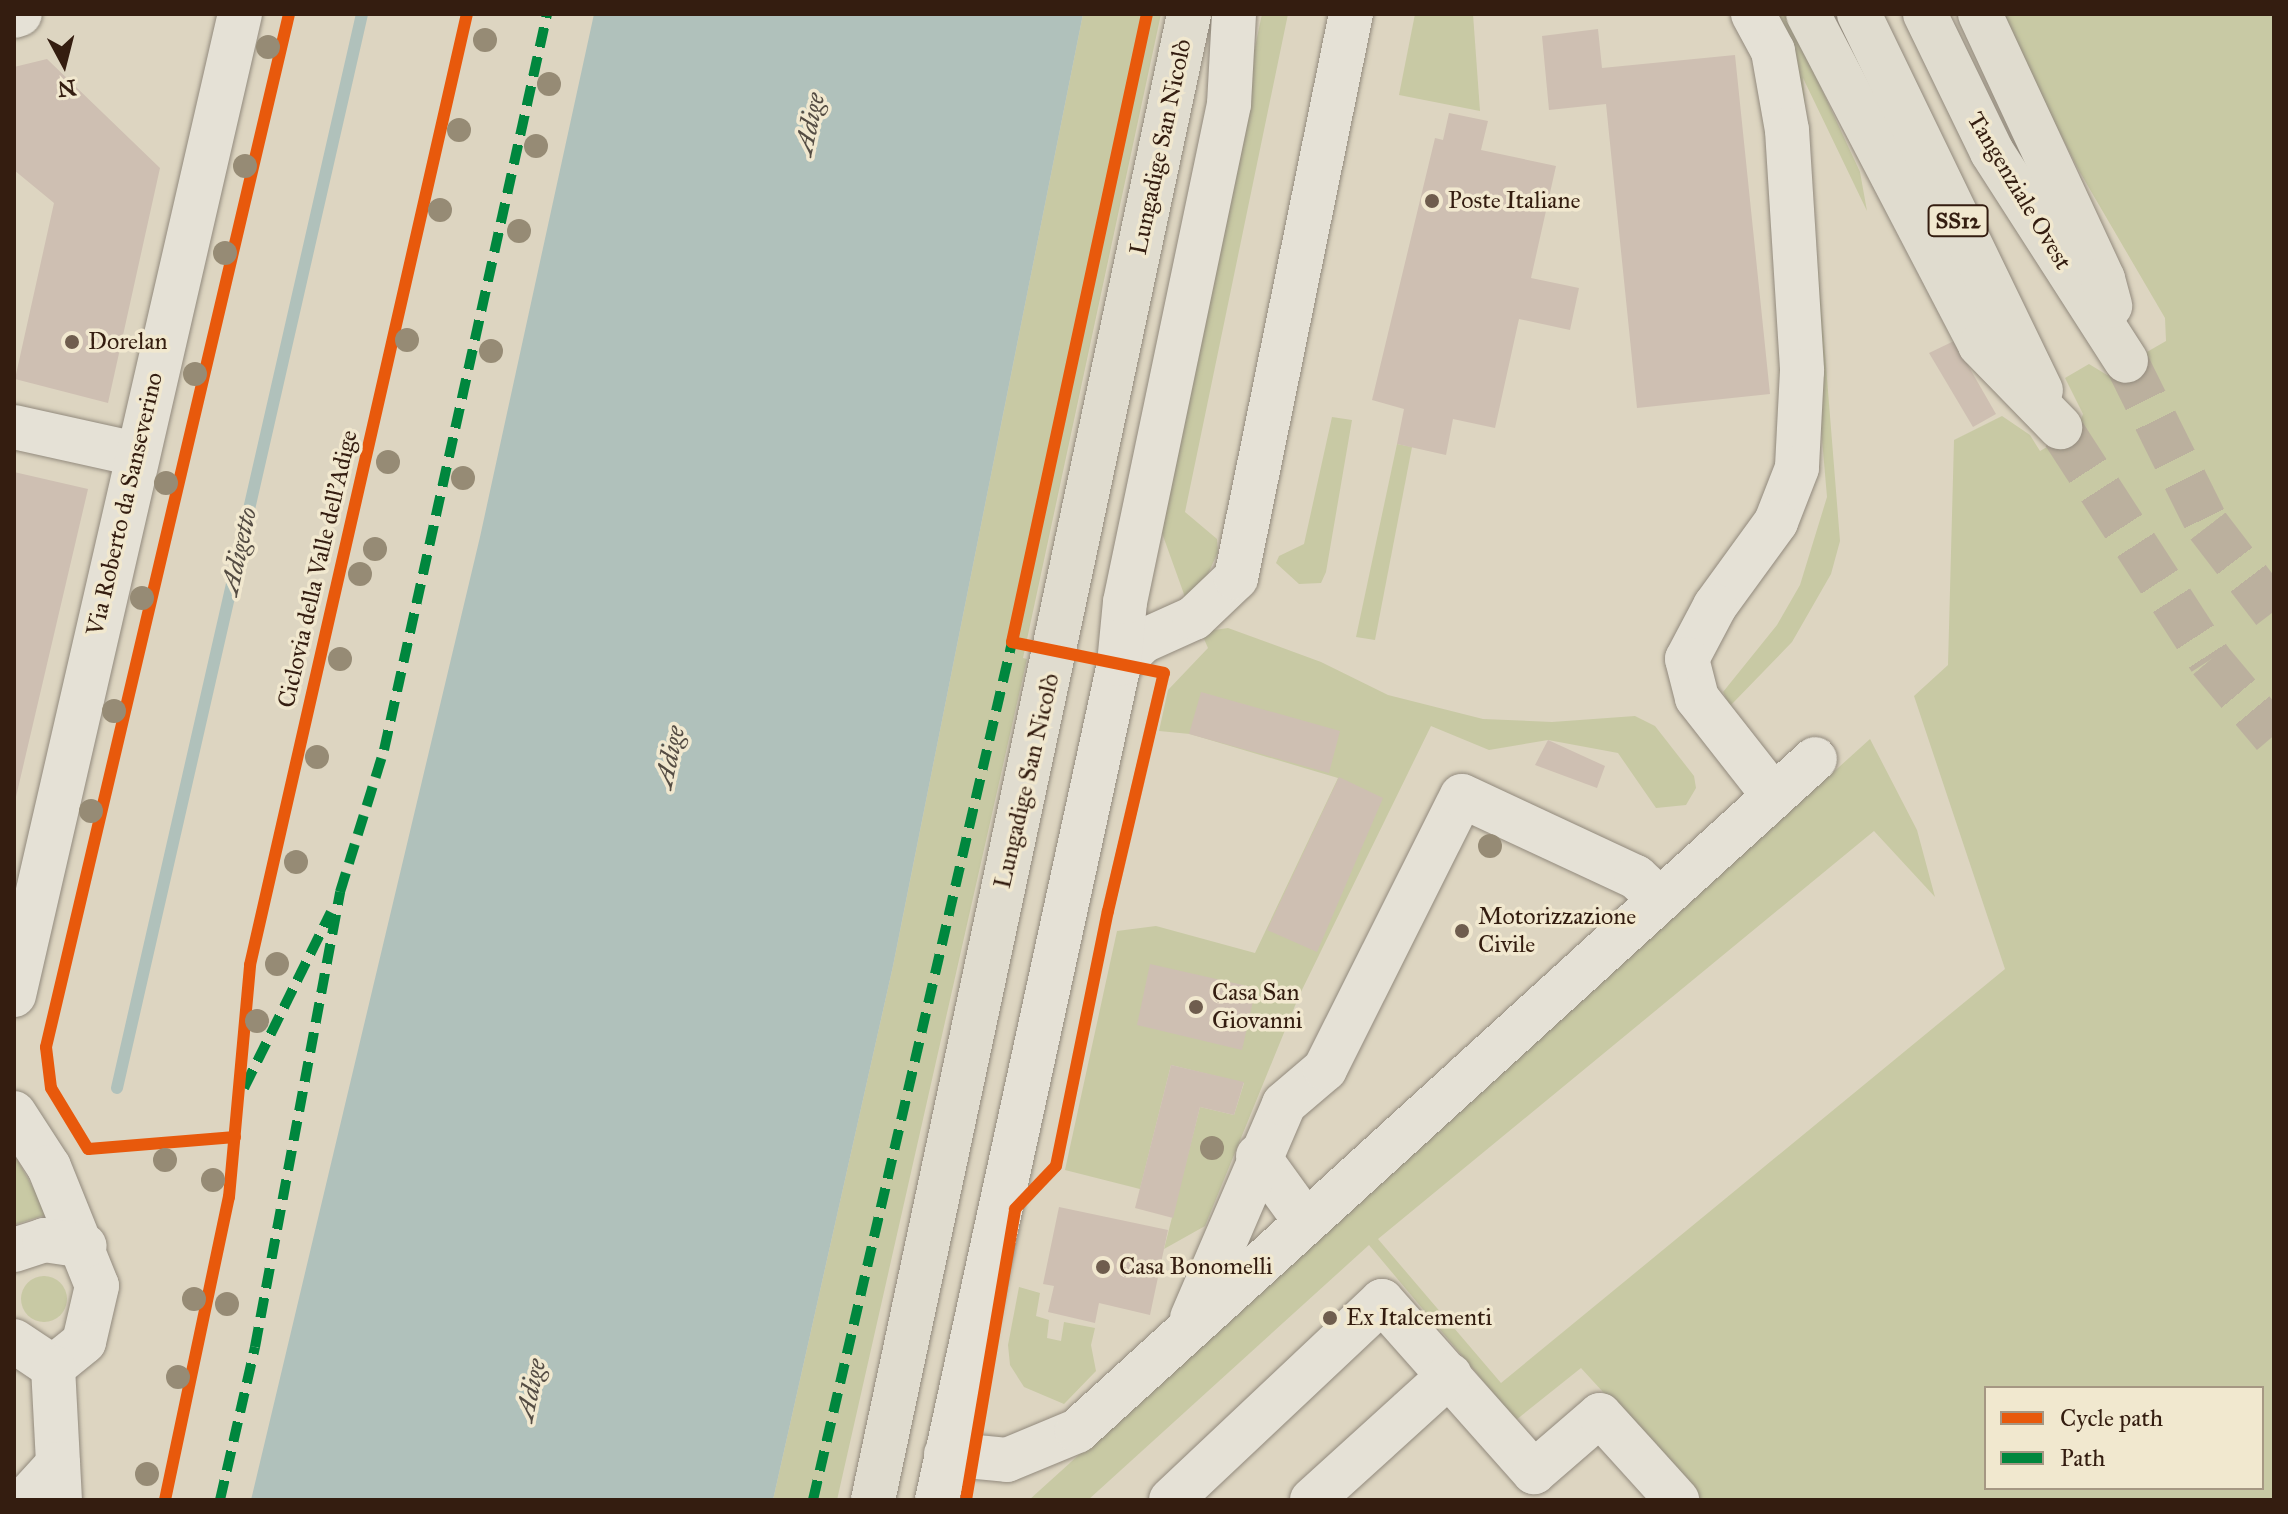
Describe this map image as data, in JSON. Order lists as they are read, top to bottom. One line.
{"streets":{"main road":["Lungadige San Nicolò","Tangenziale Ovest","SS12"],"street":["Via Roberto da Sanseverino"],"cycle path":["Ciclovia della Valle dell'Adige"]},"water":["Adige","Adigetto"],"places":["Poste Italiane","Dorelan","Motorizzazione Civile","Casa San Giovanni","Casa Bonomelli","Ex Italcementi"],"legend":["Cycle path","Path"],"north":"bottom"}
